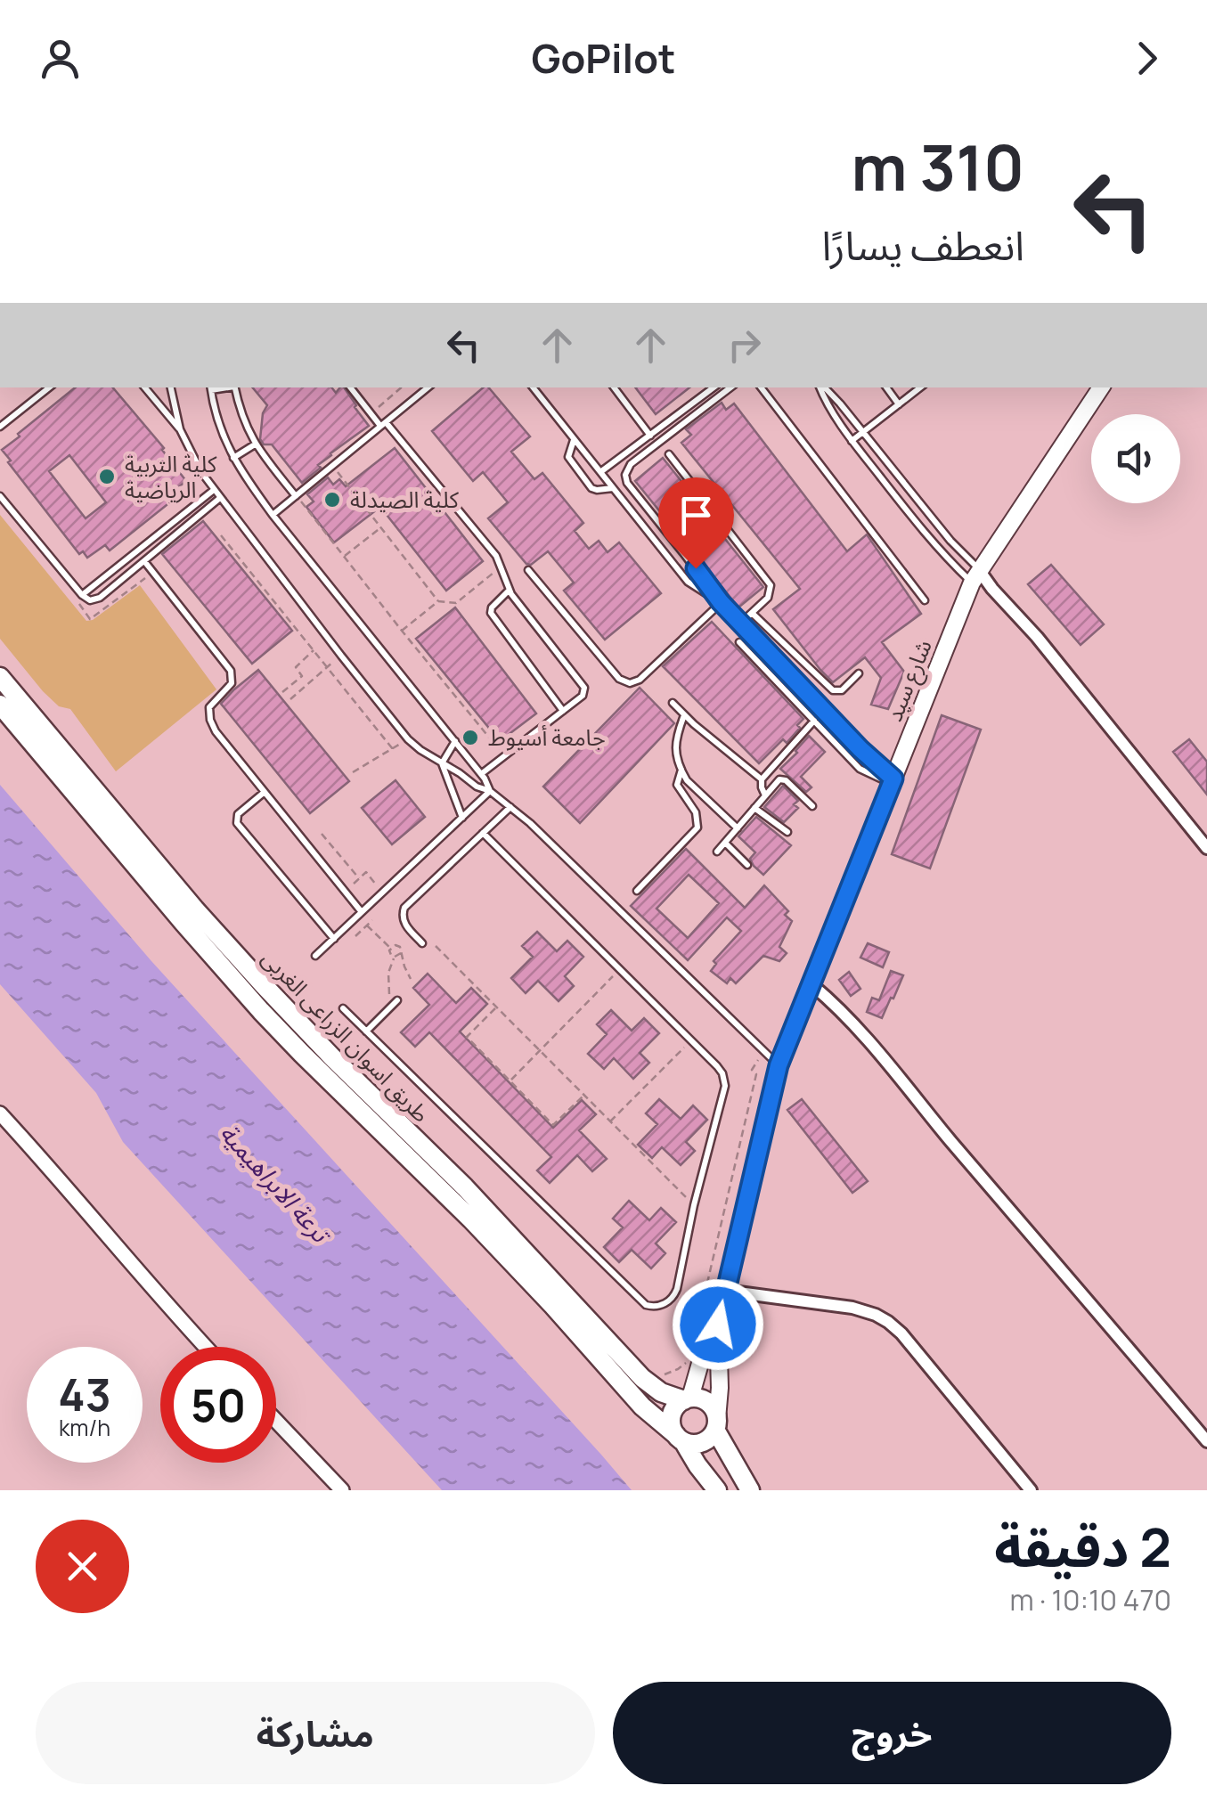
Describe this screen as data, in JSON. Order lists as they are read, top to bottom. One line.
{"streets":{"main road":["شارع سيد","طريق اسوان الزراعى الغربى"]},"crossings":[["شارع سيد","طريق اسوان الزراعى الغربى"]],"water":["ترعة الابراهيمية"],"places":["كلية التربية الرياضية","كلية الصيدلة","جامعة أسيوط"],"page":{"header":"GoPilot","turn":["310 m","انعطف يسارًا"],"speed":"43 km/h","limit":"50","heading":["2 دقيقة","470 m · 10:10"],"buttons":["خروج","مشاركة"]}}
